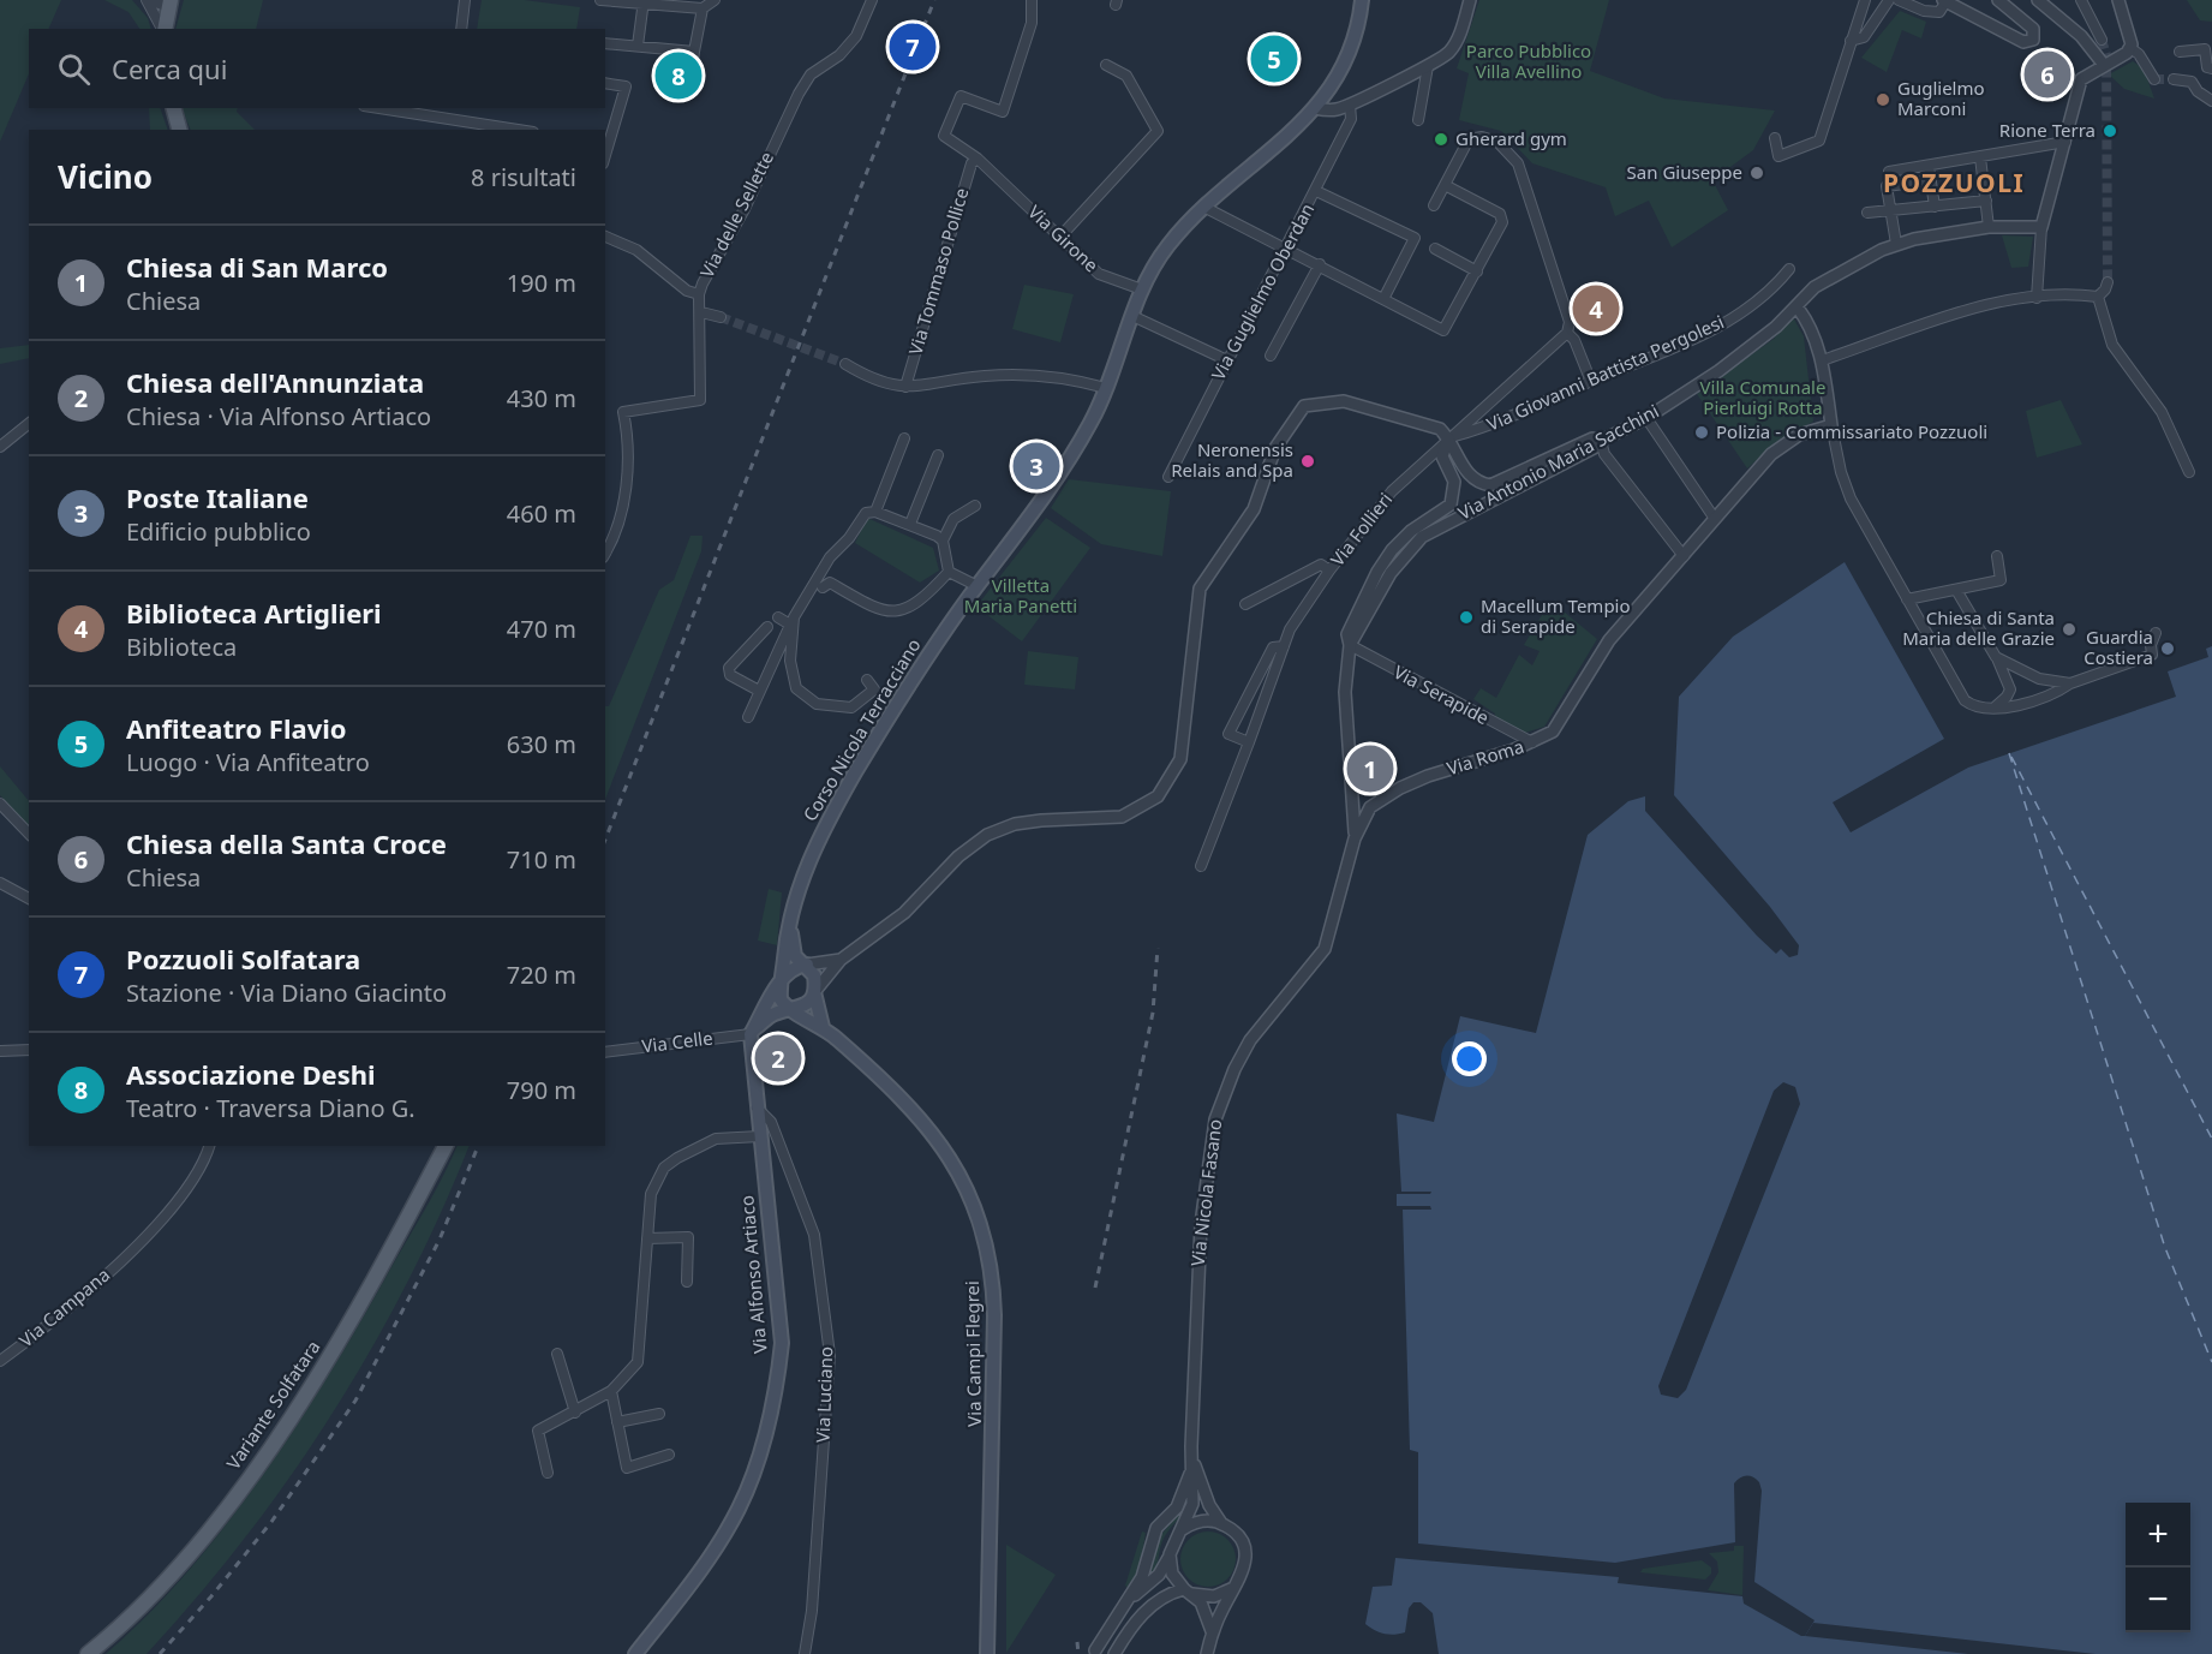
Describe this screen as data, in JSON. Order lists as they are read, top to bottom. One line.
{"streets":{"main road":["Corso Nicola Terracciano","Via Alfonso Artiaco","Via Campi Flegrei","Variante Solfatara"],"street":["Via delle Sellette","Via Girone","Via Tommaso Pollice","Via Guglielmo Oberdan","Via Giovanni Battista Pergolesi","Via Antonio Maria Sacchini","Via Follieri","Via Serapide","Via Roma","Via Celle","Via Nicola Fasano","Via Campana","Via Luciano"]},"crossings":[["Via Girone","Via Tommaso Pollice"],["Via Girone","Corso Nicola Terracciano"],["Via Giovanni Battista Pergolesi","Via Follieri"],["Via Antonio Maria Sacchini","Via Serapide"],["Via Serapide","Via Roma"],["Corso Nicola Terracciano","Via Campi Flegrei"],["Via Roma","Via Nicola Fasano"],["Via Celle","Via Alfonso Artiaco"],["Via Alfonso Artiaco","Via Luciano"]],"districts":["POZZUOLI"],"parks":["Parco Pubblico Villa Avellino","Villa Comunale Pierluigi Rotta","Villetta Maria Panetti"],"places":["Guglielmo Marconi","Rione Terra","Gherard gym","San Giuseppe","Polizia - Commissariato Pozzuoli","Neronensis Relais and Spa","Macellum Tempio di Serapide","Chiesa di Santa Maria delle Grazie","Guardia Costiera"],"page":{"pins":["7","5","6","8","4","3","1","2"],"search":"Cerca qui","heading":["Vicino","8 risultati"],"list":[{"mark":"1","name":"Chiesa di San Marco","note":"Chiesa","value":"190 m"},{"mark":"2","name":"Chiesa dell'Annunziata","note":"Chiesa · Via Alfonso Artiaco","value":"430 m"},{"mark":"3","name":"Poste Italiane","note":"Edificio pubblico","value":"460 m"},{"mark":"4","name":"Biblioteca Artiglieri","note":"Biblioteca","value":"470 m"},{"mark":"5","name":"Anfiteatro Flavio","note":"Luogo · Via Anfiteatro","value":"630 m"},{"mark":"6","name":"Chiesa della Santa Croce","note":"Chiesa","value":"710 m"},{"mark":"7","name":"Pozzuoli Solfatara","note":"Stazione · Via Diano Giacinto","value":"720 m"},{"mark":"8","name":"Associazione Deshi","note":"Teatro · Traversa Diano G.","value":"790 m"}],"map_buttons":["+","−"]}}
